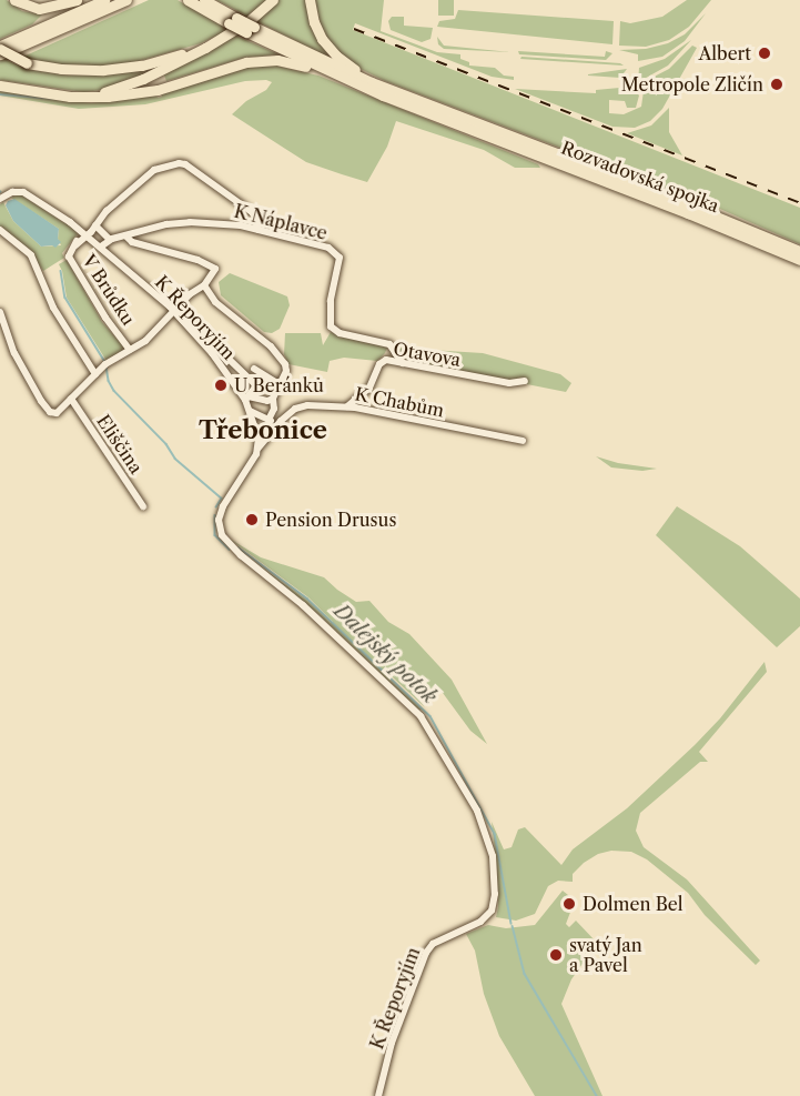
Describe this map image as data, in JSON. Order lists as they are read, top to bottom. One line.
{"streets":{"highway":["Rozvadovská spojka"],"street":["K Náplavce","V Brůdku","K Řeporyjím","Otavova","K Chabům","Eliščina"]},"crossings":[["K Náplavce","V Brůdku"],["K Náplavce","K Řeporyjím"],["K Náplavce","Otavova"],["V Brůdku","K Řeporyjím"],["K Řeporyjím","K Chabům"],["Otavova","K Chabům"]],"districts":["Třebonice"],"water":["Dalejský potok"],"places":["Albert","Metropole Zličín","U Beránků","Pension Drusus","Dolmen Bel","svatý Jan a Pavel"]}
